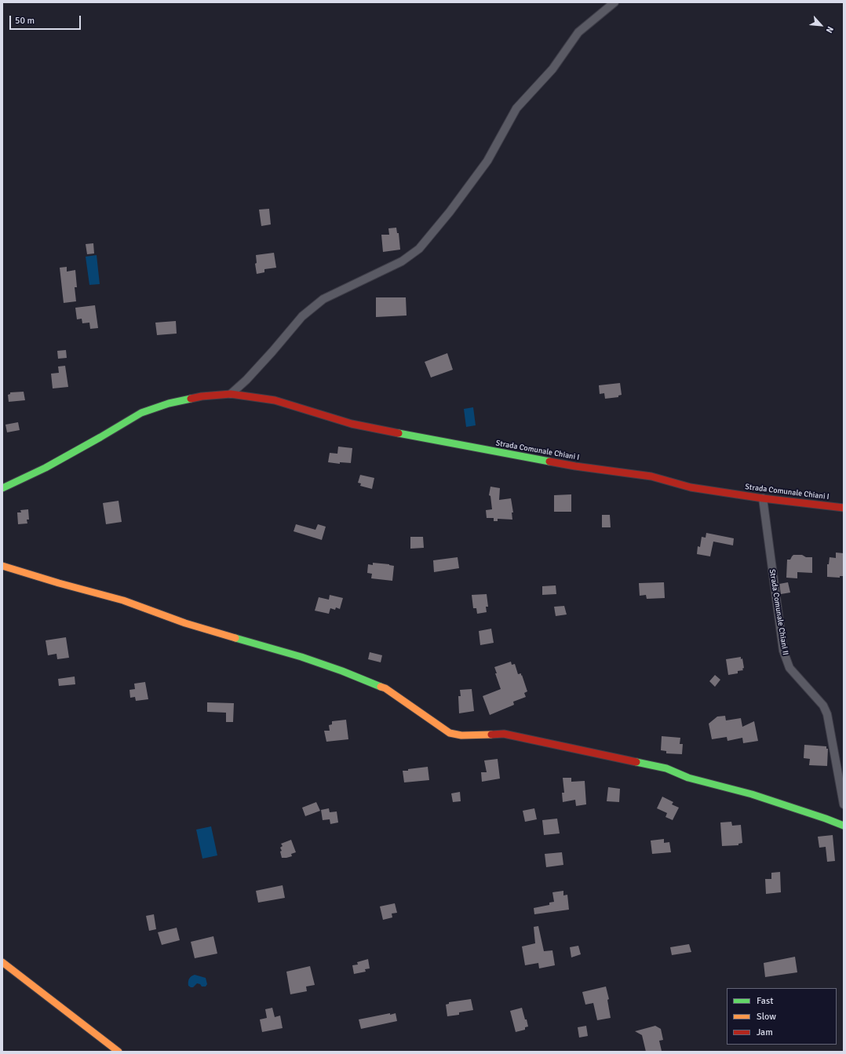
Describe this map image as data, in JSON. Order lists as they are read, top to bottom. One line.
{"streets":{"street":["Strada Comunale Chiani I","Strada Comunale Chiani II"]},"crossings":[["Strada Comunale Chiani I","Strada Comunale Chiani II"]],"legend":["Fast","Slow","Jam"],"scale_bar":"50 m","north":"bottom right"}
